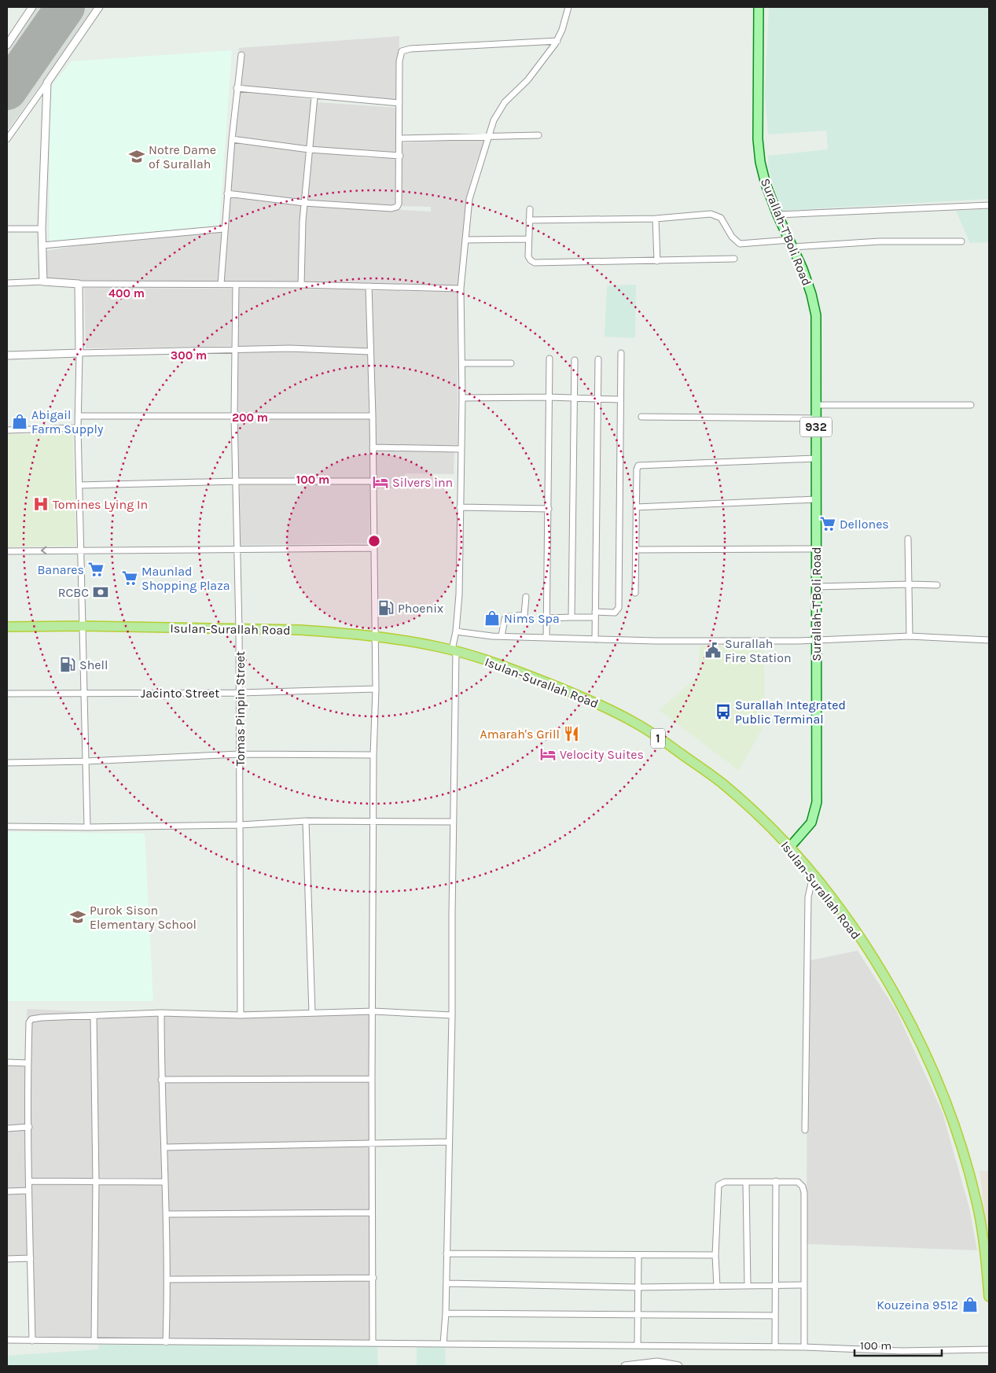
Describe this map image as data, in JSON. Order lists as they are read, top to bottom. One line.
{"streets":{"highway":["Isulan-Surallah Road","1"],"main road":["Surallah-T'Boli Road","932"],"street":["Jacinto Street","Tomas Pinpin Street"]},"crossings":[["Surallah-T'Boli Road","Isulan-Surallah Road"],["Isulan-Surallah Road","Tomas Pinpin Street"],["Jacinto Street","Tomas Pinpin Street"]],"places":{"school or university":["Notre Dame of Surallah","Purok Sison Elementary School"],"shop":["Abigail Farm Supply","Nims Spa","Kouzeina 9512"],"hotel":["Silvers inn","Velocity Suites"],"hospital":["Tomines Lying In"],"supermarket":["Dellones","Banares","Maunlad Shopping Plaza"],"bank":["RCBC"],"fuel station":["Phoenix","Shell"],"public building":["Surallah Fire Station"],"bus stop":["Surallah Integrated Public Terminal"],"restaurant":["Amarah's Grill"]},"scale_bar":"100 m","rings":["400 m","300 m","200 m","100 m"]}
